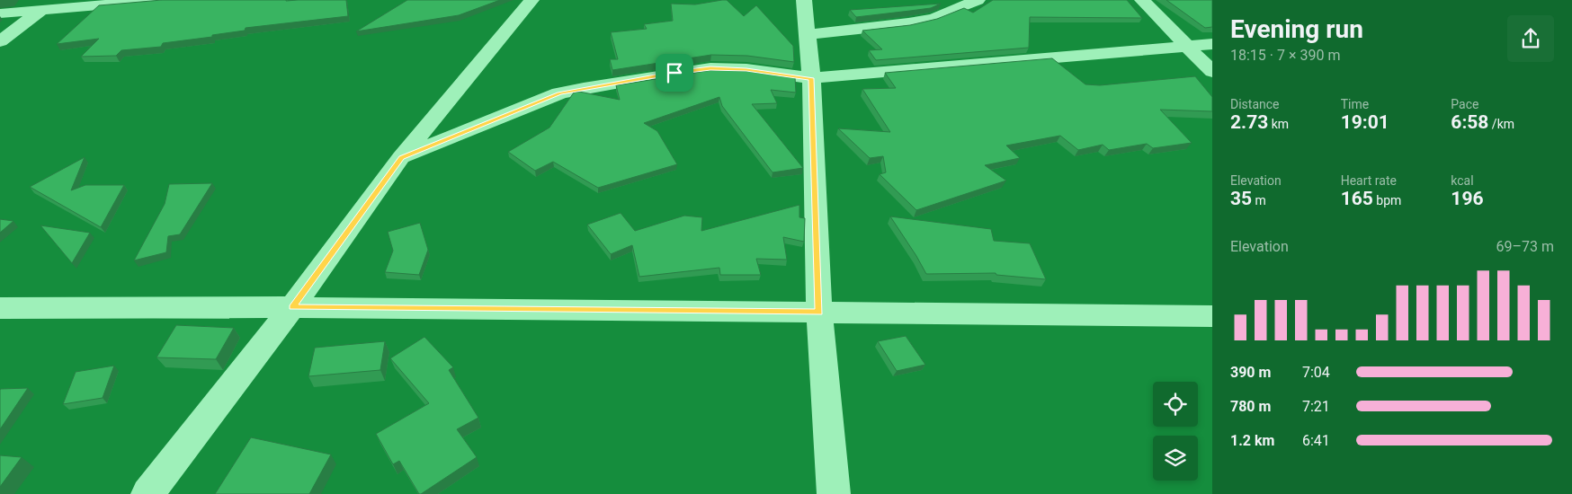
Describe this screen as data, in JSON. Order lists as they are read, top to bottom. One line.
{"page":{"heading":["Evening run","18:15 · 7 × 390 m"],"stats":[["Distance","2.73 km"],["Time","19:01"],["Pace","6:58 /km"],["Elevation","35 m"],["Heart rate","165 bpm"],["kcal","196"]],"chart":["Elevation","69–73 m"],"list":[{"name":"390 m","note":"7:04"},{"name":"780 m","note":"7:21"},{"name":"1.2 km","note":"6:41"}]}}
